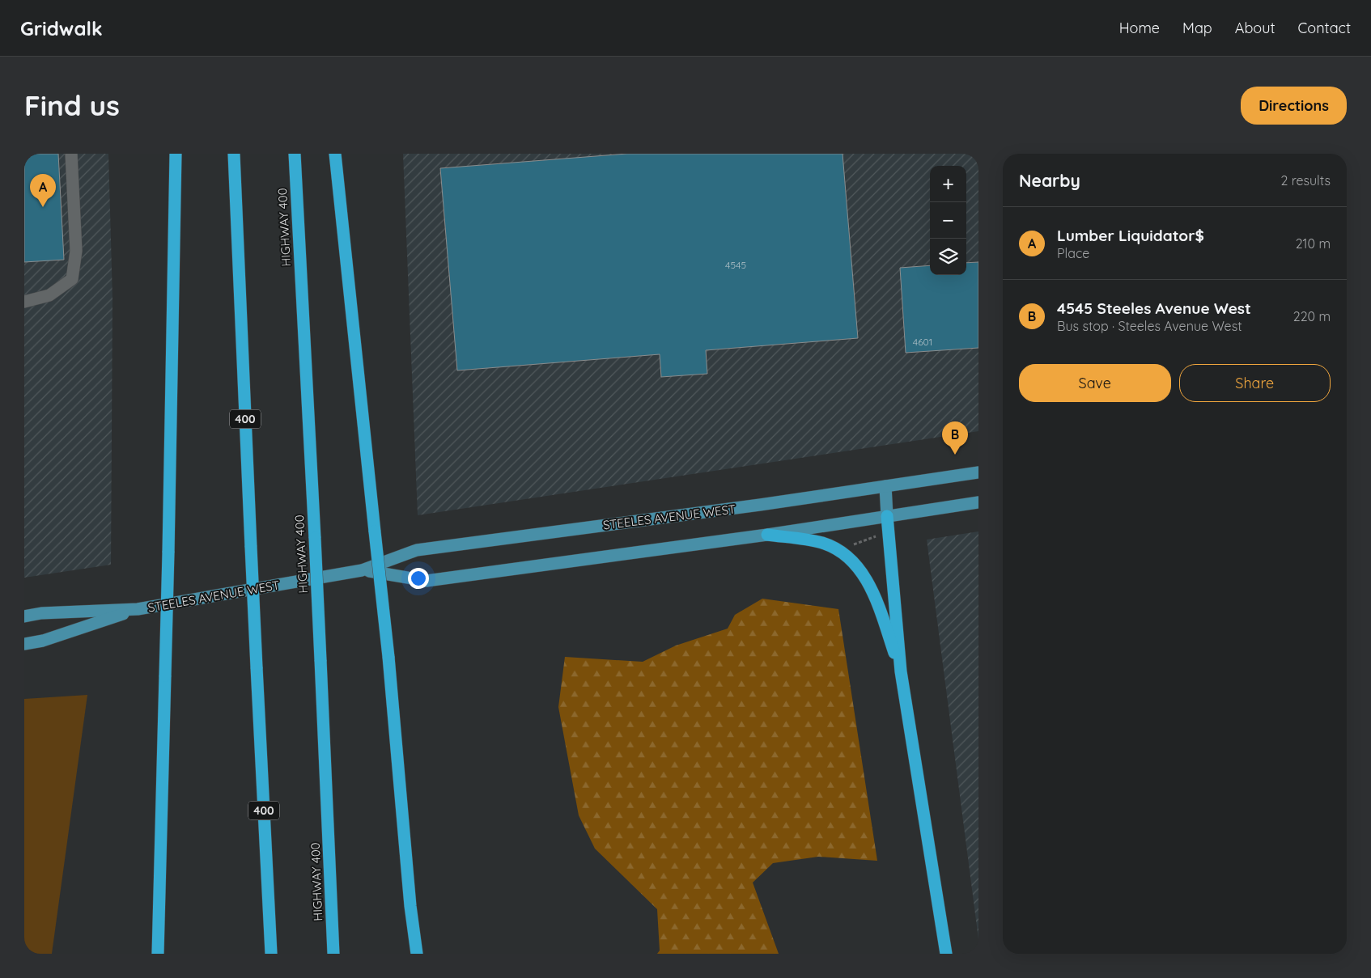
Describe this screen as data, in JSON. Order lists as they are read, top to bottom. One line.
{"streets":{"highway":["HIGHWAY 400","400"],"main road":["STEELES AVENUE WEST"]},"house_numbers":["4545","4601"],"page":{"header":"Gridwalk","nav":["Home","Map","About","Contact"],"buttons":["Directions",["Save","Share"]],"title":"Find us","heading":["Nearby","2 results"],"map_buttons":["+","−"],"pins":["A","B"],"list":[{"mark":"A","name":"Lumber Liquidator$","note":"Place","value":"210 m"},{"mark":"B","name":"4545 Steeles Avenue West","note":"Bus stop · Steeles Avenue West","value":"220 m"}]}}
